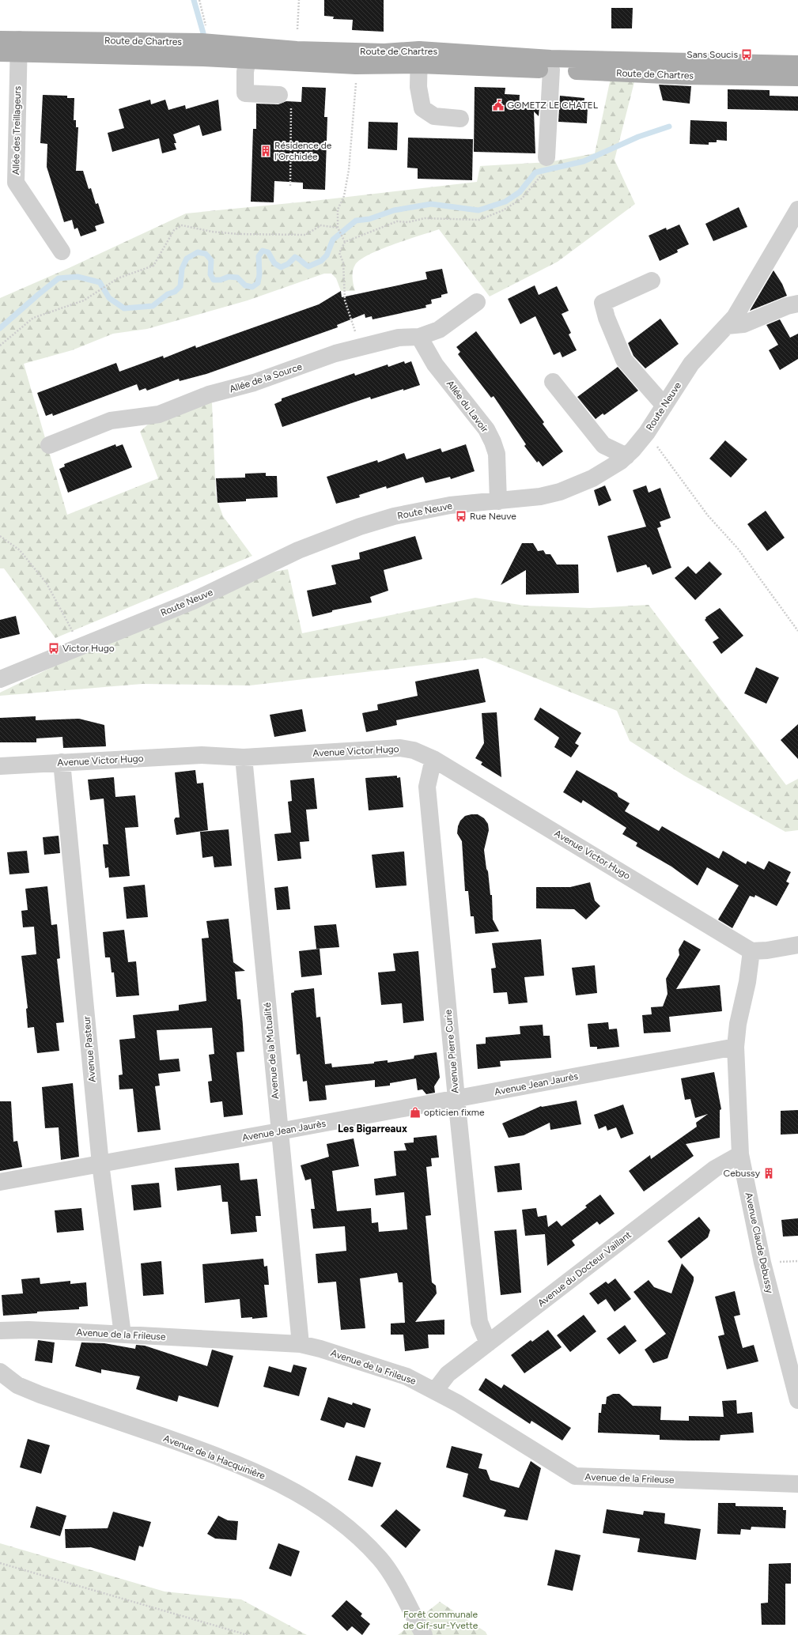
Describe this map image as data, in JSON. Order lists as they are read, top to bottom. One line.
{"streets":{"main road":["Route de Chartres"],"street":["Allée des Treillageurs","Allée de la Source","Allée du Lavoir","Route Neuve","Avenue Victor Hugo","Avenue Pasteur","Avenue de la Mutualité","Avenue Pierre Curie","Avenue Jean Jaurès","Avenue Claude Debussy","Avenue du Docteur Vaillant","Avenue de la Frileuse","Avenue de la Hacquinière"]},"crossings":[["Route de Chartres","Allée des Treillageurs"],["Allée de la Source","Allée du Lavoir"],["Allée du Lavoir","Route Neuve"],["Avenue Victor Hugo","Avenue Pasteur"],["Avenue Victor Hugo","Avenue de la Mutualité"],["Avenue Victor Hugo","Avenue Pierre Curie"],["Avenue Victor Hugo","Avenue Claude Debussy"],["Avenue Pasteur","Avenue Jean Jaurès"],["Avenue Pasteur","Avenue de la Frileuse"],["Avenue de la Mutualité","Avenue Jean Jaurès"],["Avenue de la Mutualité","Avenue de la Frileuse"],["Avenue Pierre Curie","Avenue Jean Jaurès"],["Avenue Pierre Curie","Avenue du Docteur Vaillant"],["Avenue Jean Jaurès","Avenue Claude Debussy"],["Avenue Claude Debussy","Avenue du Docteur Vaillant"],["Avenue du Docteur Vaillant","Avenue de la Frileuse"]],"districts":["Les Bigarreaux"],"parks":["Forêt communale de Gif-sur-Yvette"],"places":{"bus stop":["Sans Soucis","Rue Neuve","Victor Hugo"],"public building":["GOMETZ LE CHATEL"],"building":["Résidence de l'Orchidée","Cebussy"],"shop":["opticien fixme"]}}
